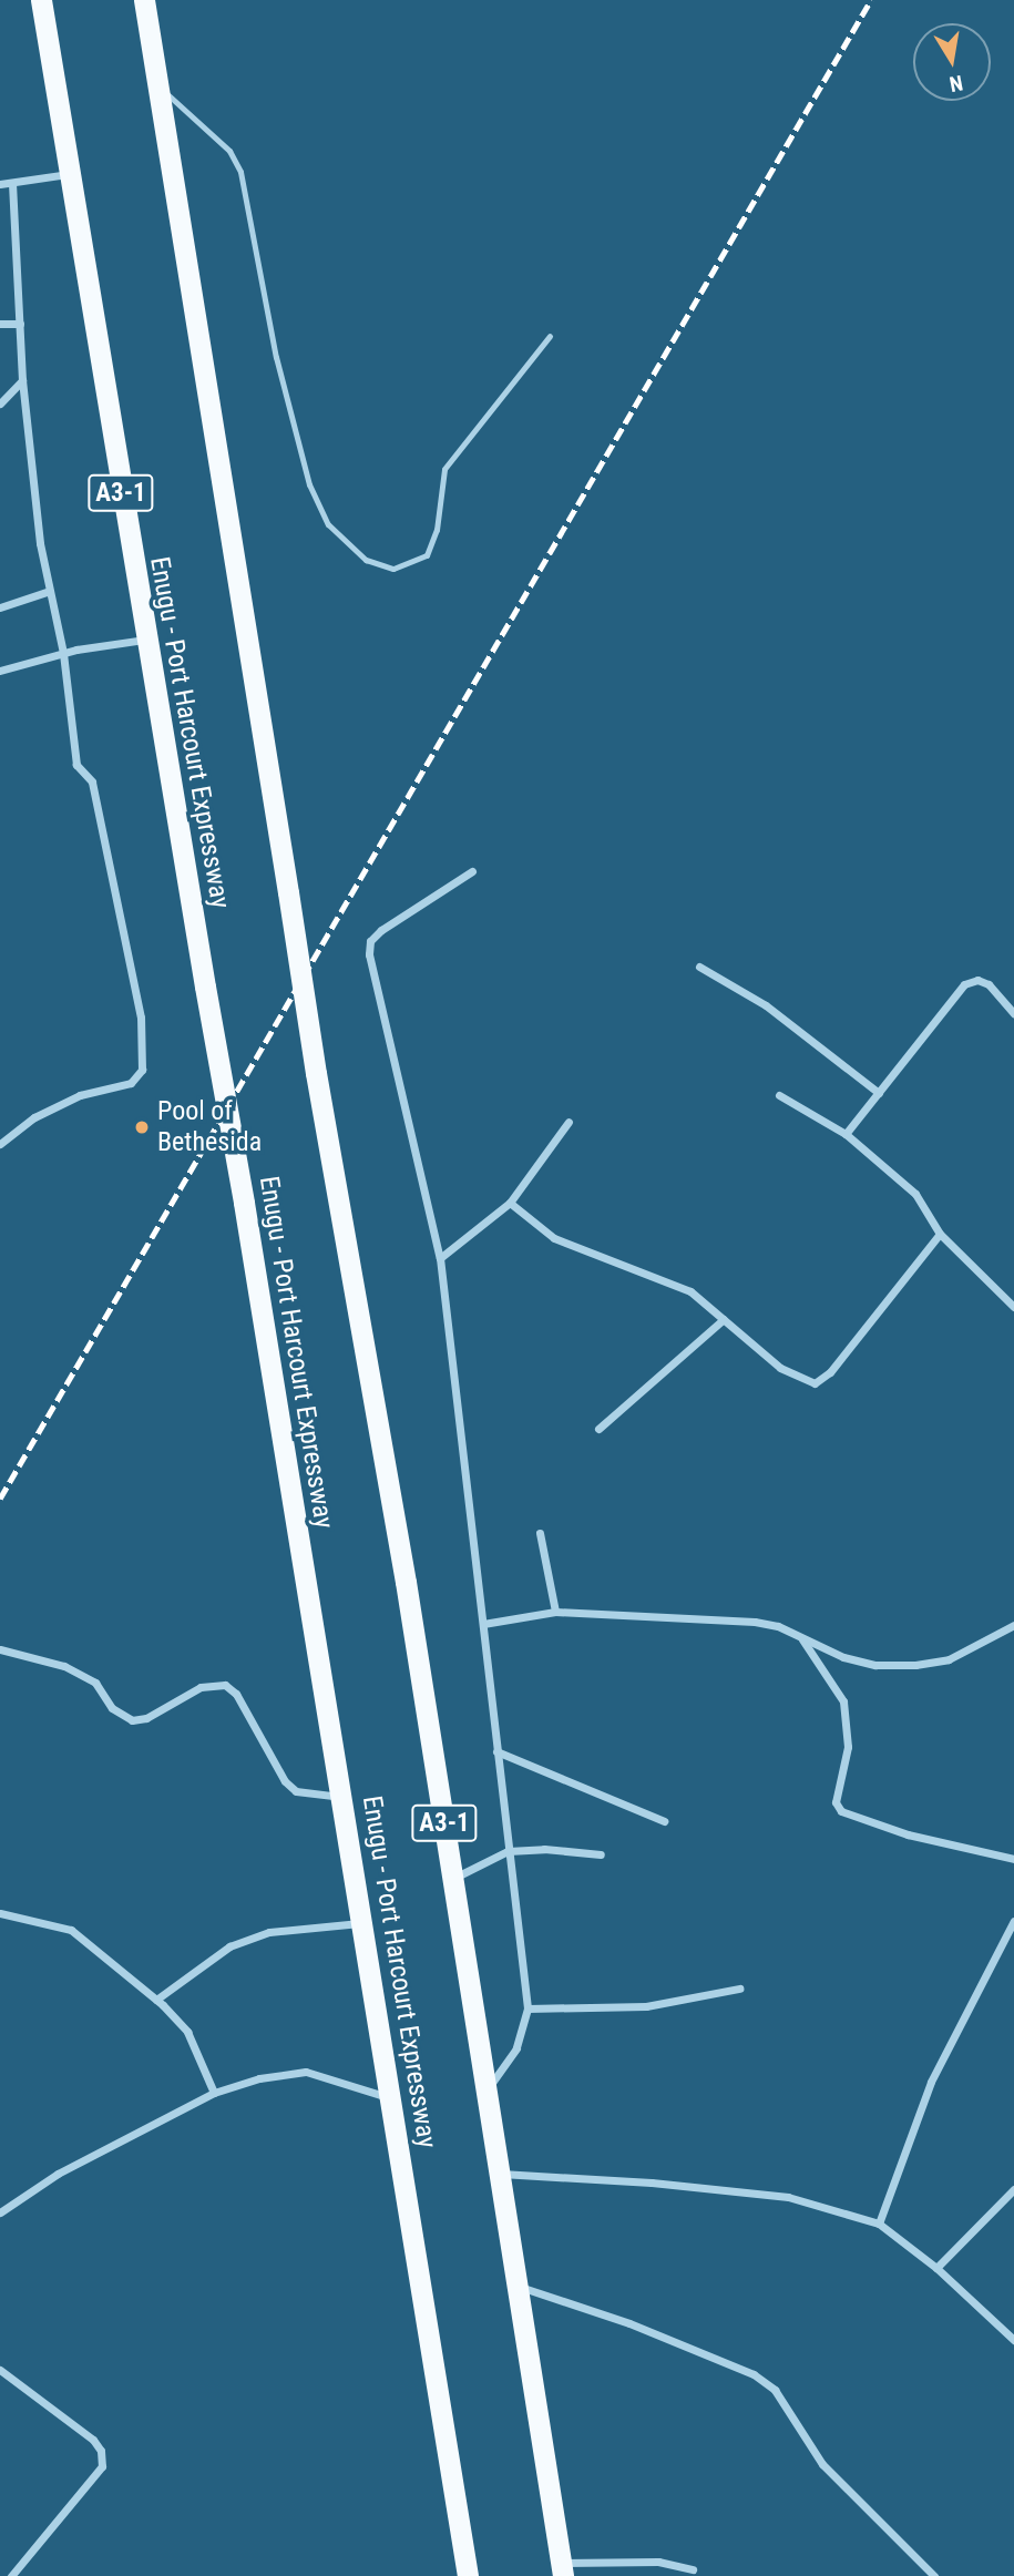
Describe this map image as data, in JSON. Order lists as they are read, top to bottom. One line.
{"streets":{"highway":["A3-1","Enugu - Port Harcourt Expressway"]},"places":["Pool of Bethesida"],"north":"bottom"}
